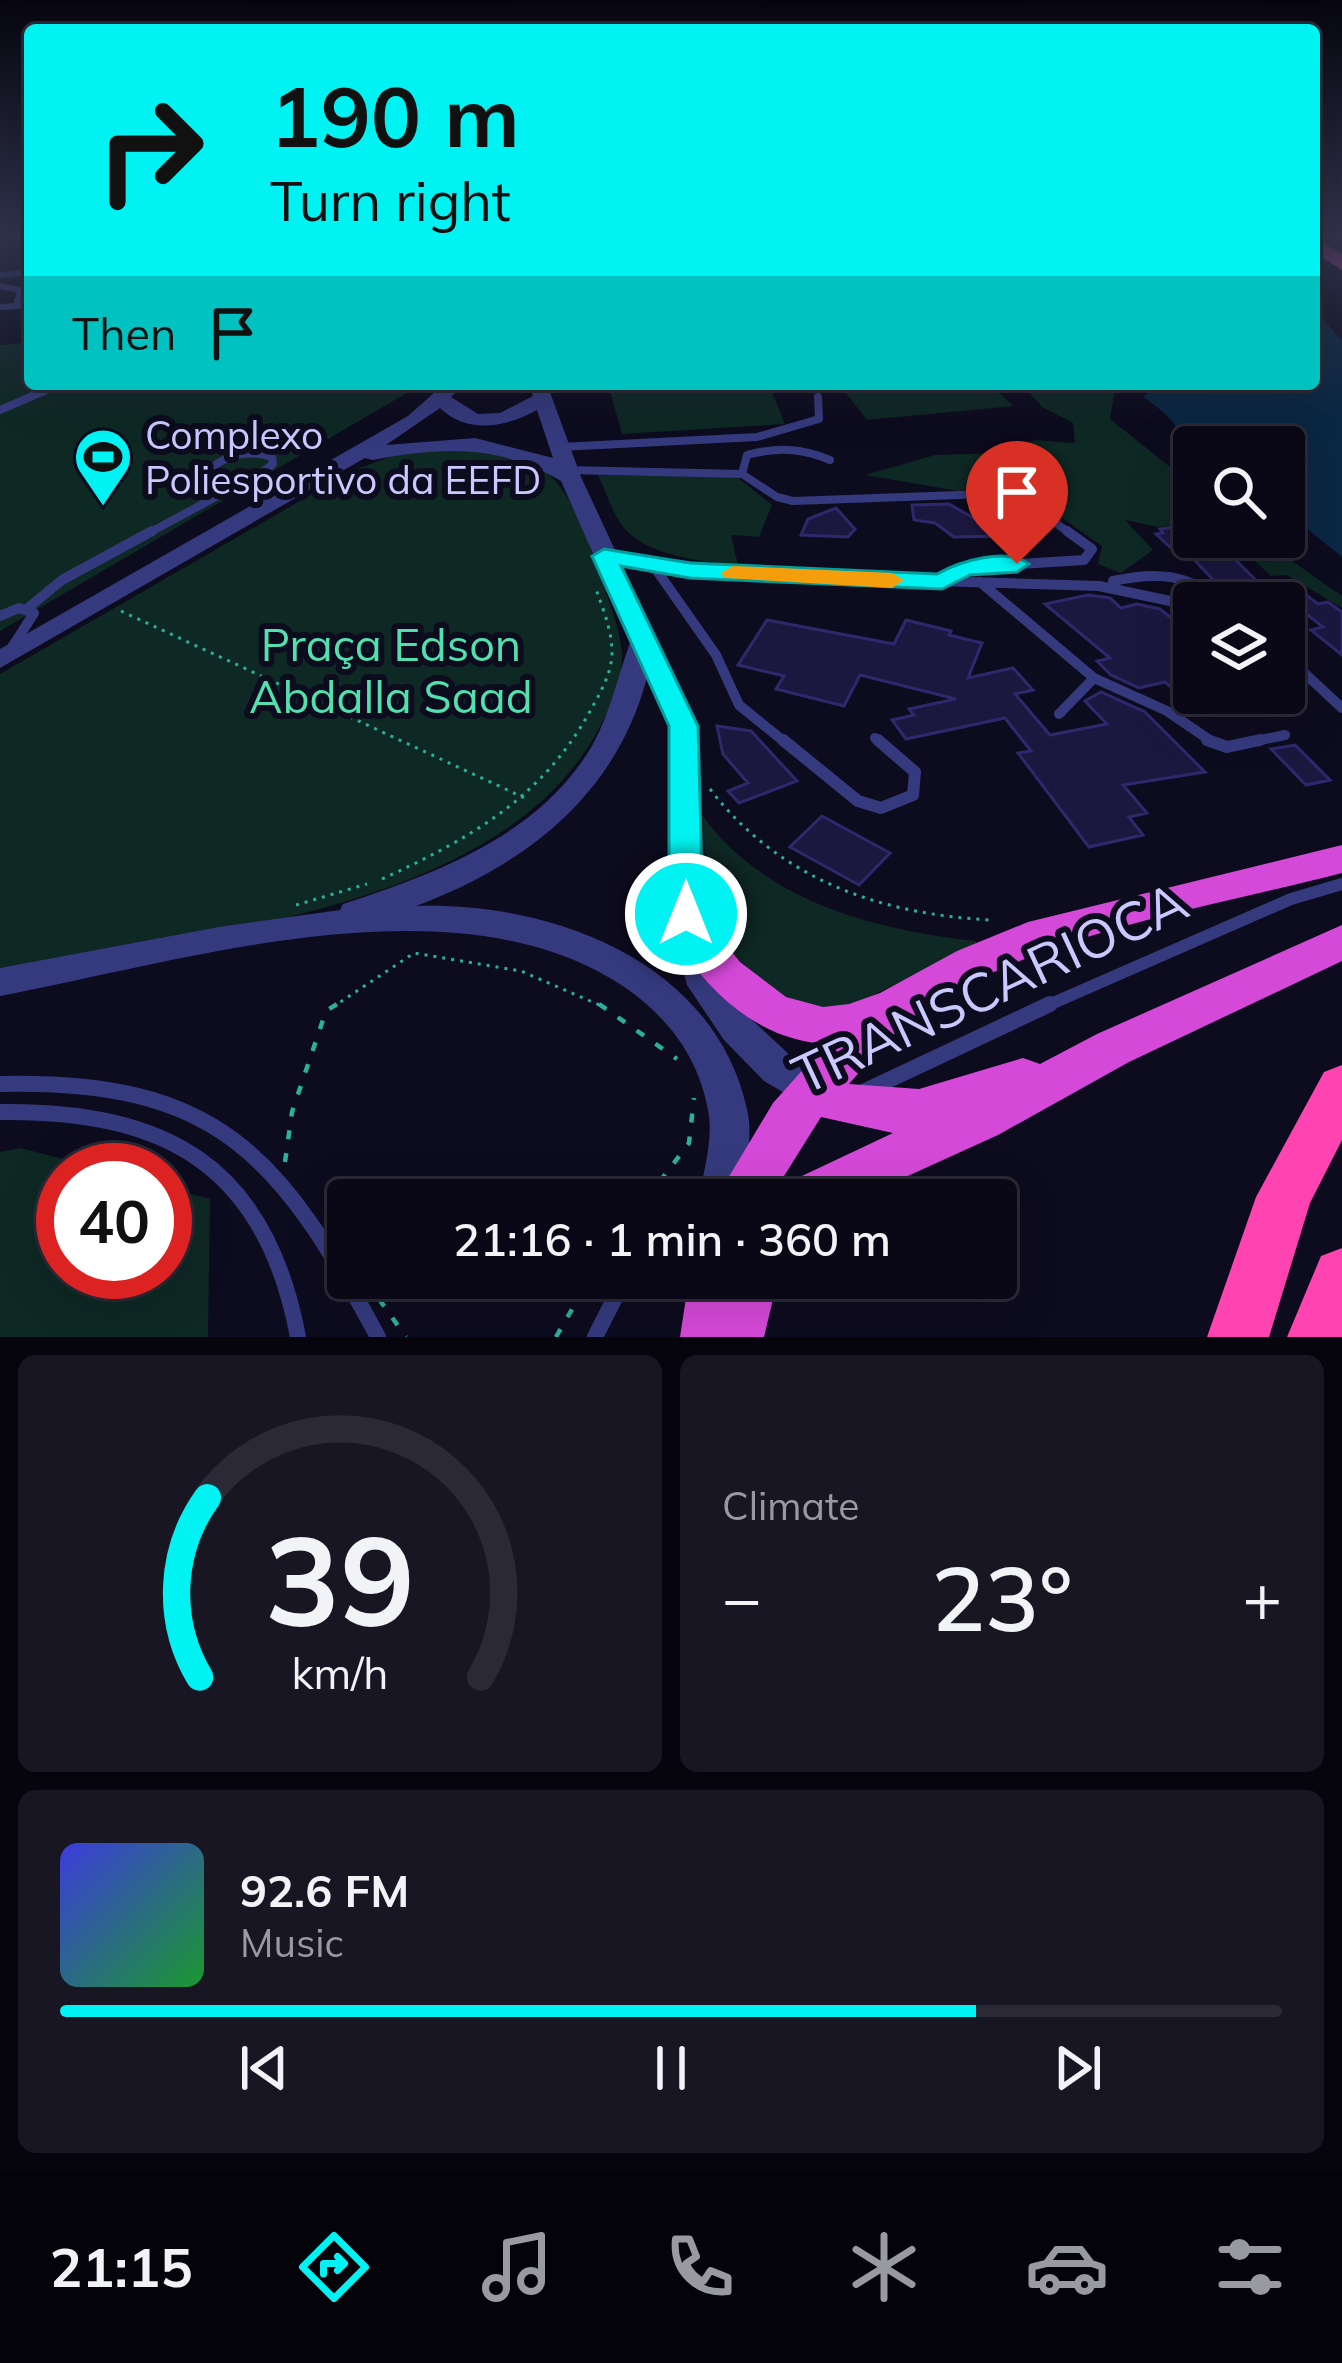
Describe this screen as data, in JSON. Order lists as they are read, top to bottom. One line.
{"streets":{"lane":["TRANSCARIOCA"]},"parks":["Praça Edson Abdalla Saad"],"places":{"sports":["Complexo Poliesportivo da EEFD"]},"page":{"turn":["190 m","Turn right"],"then":"Then","limit":"40","trip":"21:16 · 1 min · 360 m","tile":"Climate","heat":["−","23°","+"],"song":["92.6 FM","Music"],"tabs":"21:15","gauge":["39","km/h"]}}
